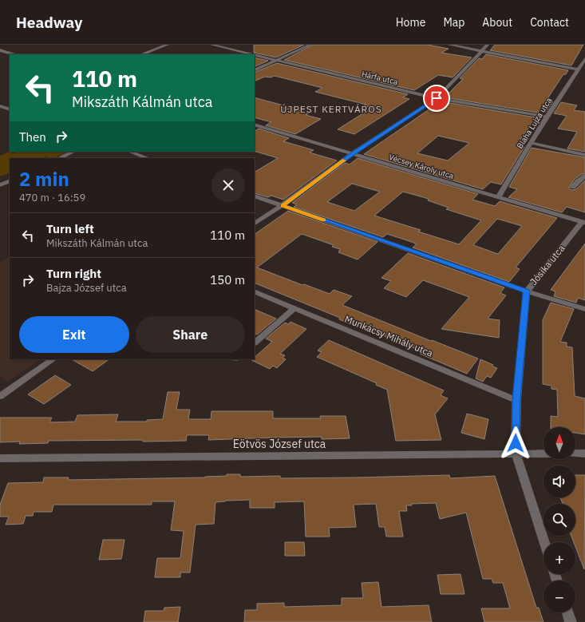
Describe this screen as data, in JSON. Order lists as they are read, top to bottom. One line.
{"streets":{"street":["Hárfa utca","Blaha Lujza utca","Vécsey Károly utca","Jósika utca","Munkácsy Mihály utca","Eötvös József utca"]},"crossings":[["Hárfa utca","Blaha Lujza utca"],["Blaha Lujza utca","Vécsey Károly utca"],["Vécsey Károly utca","Jósika utca"],["Jósika utca","Munkácsy Mihály utca"],["Jósika utca","Eötvös József utca"]],"districts":["ÚJPEST KERTVÁROS"],"north":"top","page":{"header":"Headway","nav":["Home","Map","About","Contact"],"turn":["110 m","Mikszáth Kálmán utca"],"then":"Then","heading":["2 min","470 m · 16:59"],"list":[{"name":"Turn left","note":"Mikszáth Kálmán utca","value":"110 m"},{"name":"Turn right","note":"Bajza József utca","value":"150 m"}],"buttons":["Exit","Share"],"map_buttons":["+","−"]}}
